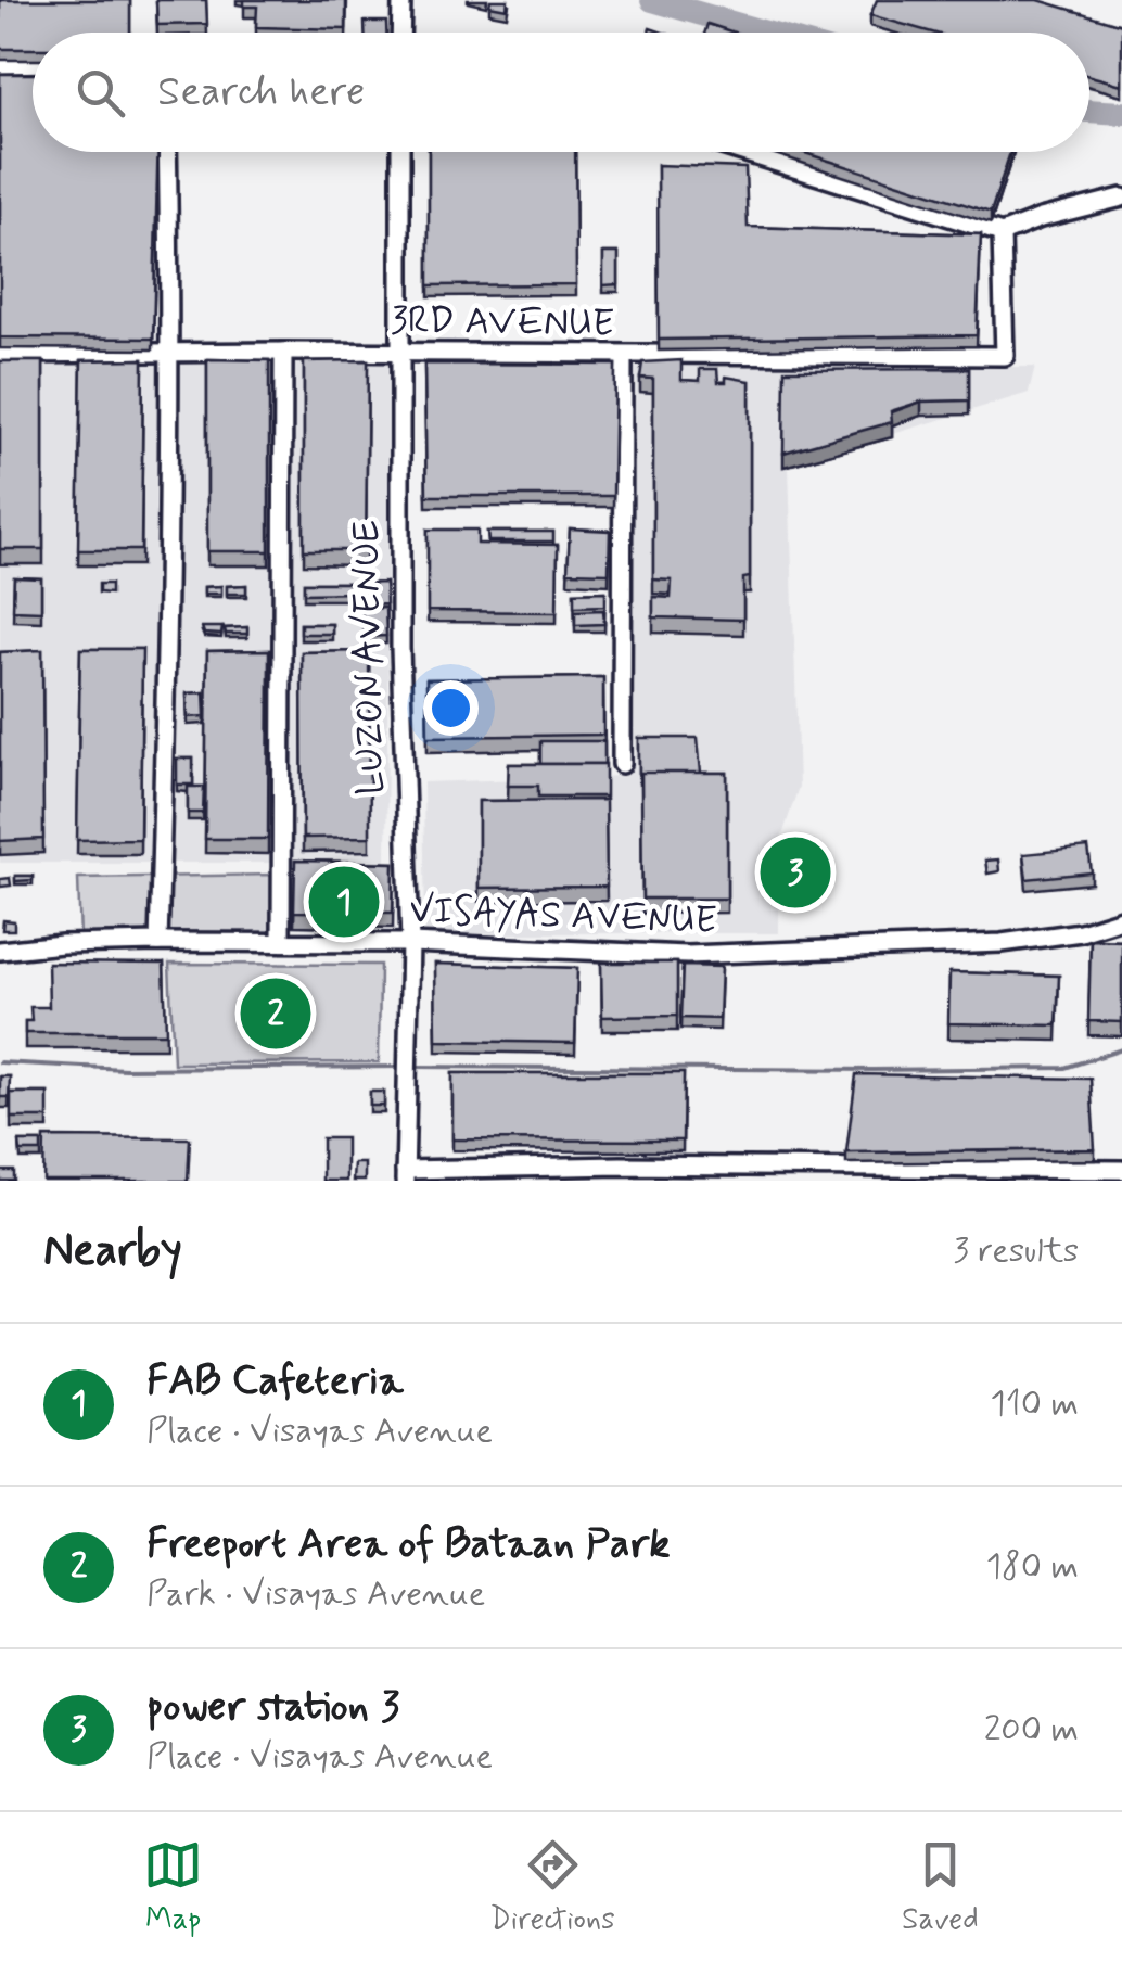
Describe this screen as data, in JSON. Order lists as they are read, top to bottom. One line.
{"streets":{"street":["3RD AVENUE","LUZON AVENUE","VISAYAS AVENUE"]},"crossings":[["3RD AVENUE","LUZON AVENUE"],["LUZON AVENUE","VISAYAS AVENUE"]],"page":{"search":"Search here","pins":["3","1","2"],"heading":["Nearby","3 results"],"list":[{"mark":"1","name":"FAB Cafeteria","note":"Place · Visayas Avenue","value":"110 m"},{"mark":"2","name":"Freeport Area of Bataan Park","note":"Park · Visayas Avenue","value":"180 m"},{"mark":"3","name":"power station 3","note":"Place · Visayas Avenue","value":"200 m"}],"nav":["Map","Directions","Saved"]}}
